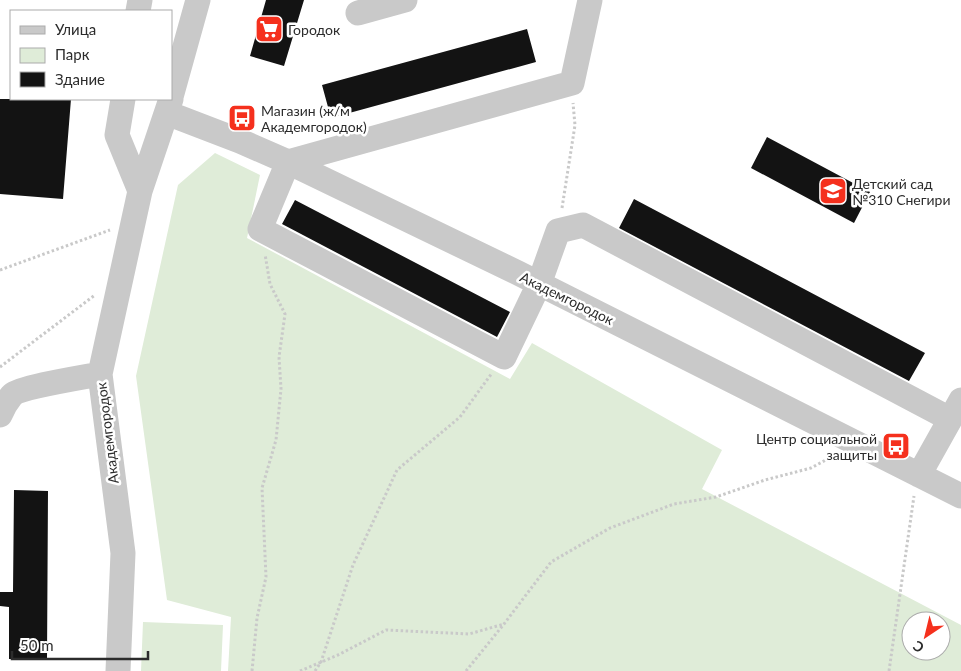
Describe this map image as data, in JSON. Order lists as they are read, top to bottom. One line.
{"streets":{"street":["Академгородок"]},"places":{"supermarket":["Городок"],"bus stop":["Магазин (ж/м Академгородок)","Центр социальной защиты"],"school or university":["Детский сад №310 Снегири"]},"legend":["Улица","Парк","Здание"],"scale_bar":"50 m","north":"bottom left"}
